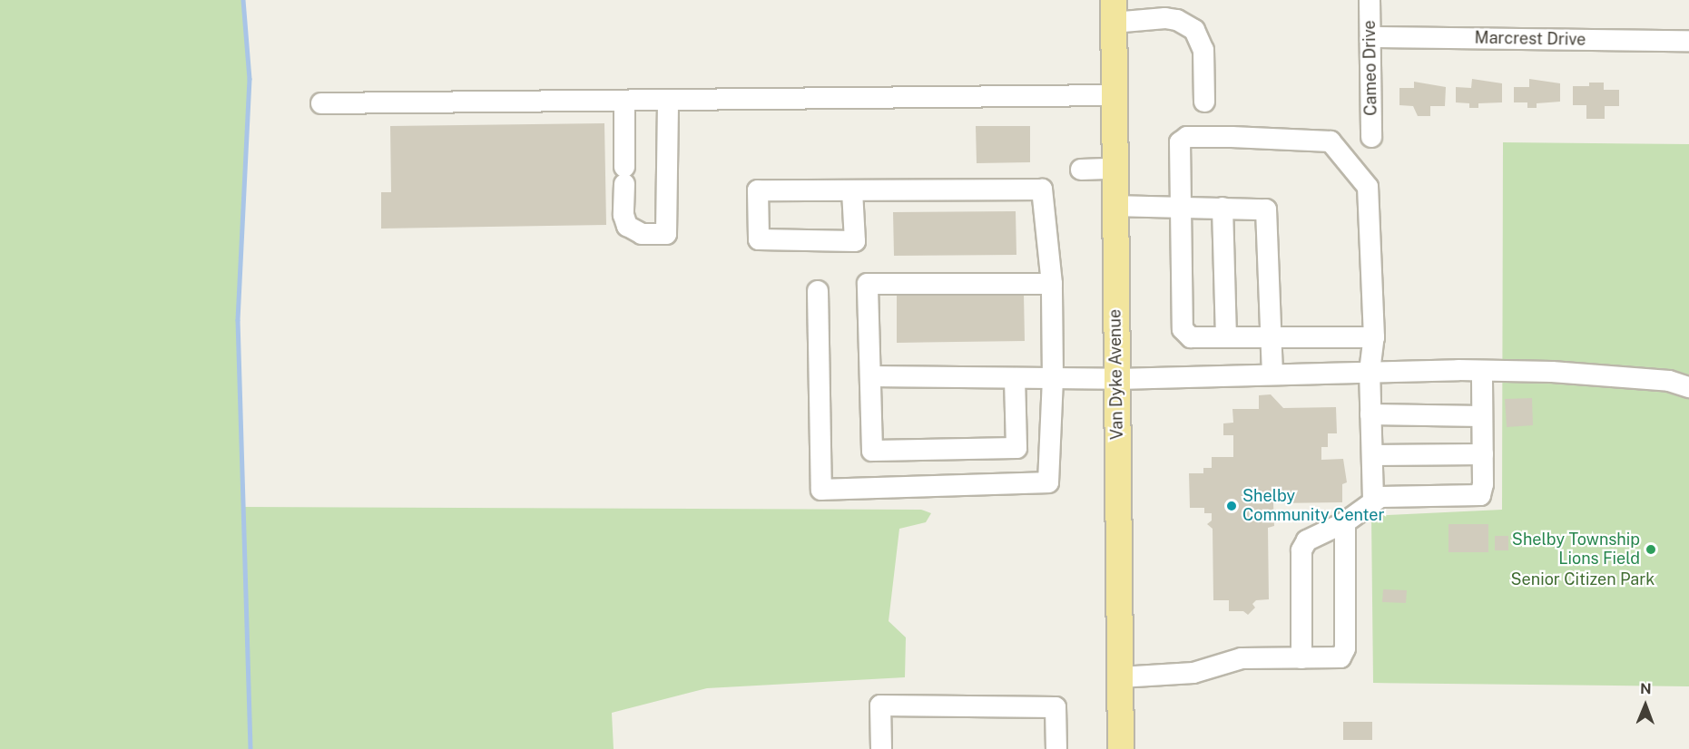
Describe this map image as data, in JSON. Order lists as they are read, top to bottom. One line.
{"streets":{"main road":["Van Dyke Avenue"],"street":["Marcrest Drive","Cameo Drive"]},"crossings":[["Marcrest Drive","Cameo Drive"]],"parks":["Senior Citizen Park"],"places":["Shelby Community Center","Shelby Township Lions Field"],"north":"top"}
